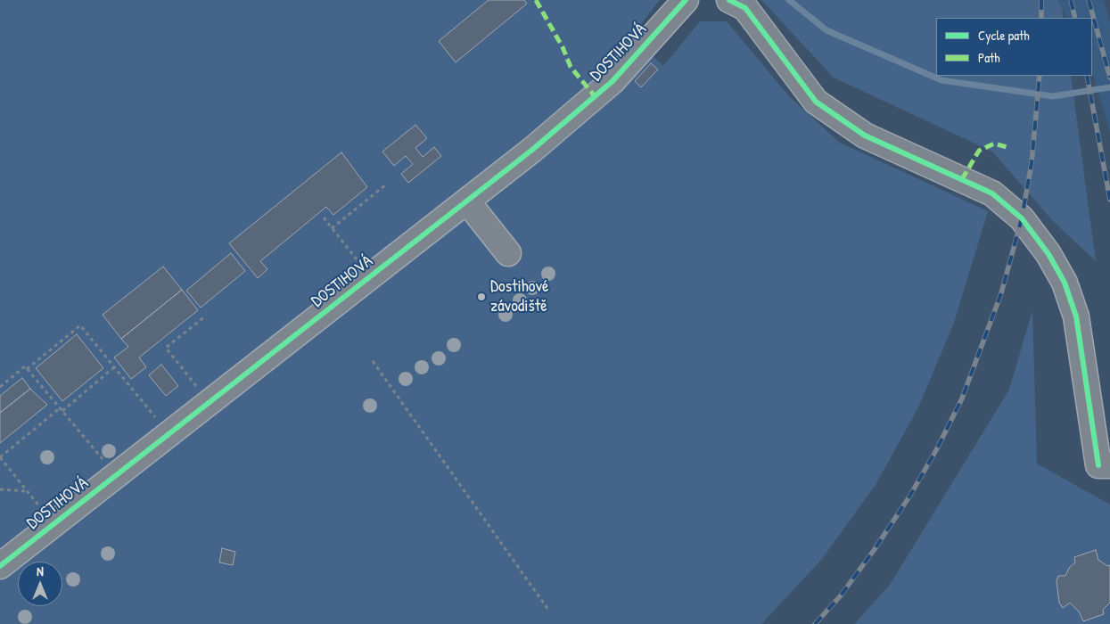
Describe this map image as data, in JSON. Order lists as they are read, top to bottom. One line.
{"streets":{"street":["DOSTIHOVÁ"]},"places":["Dostihové závodiště"],"legend":["Cycle path","Path"],"north":"top"}
